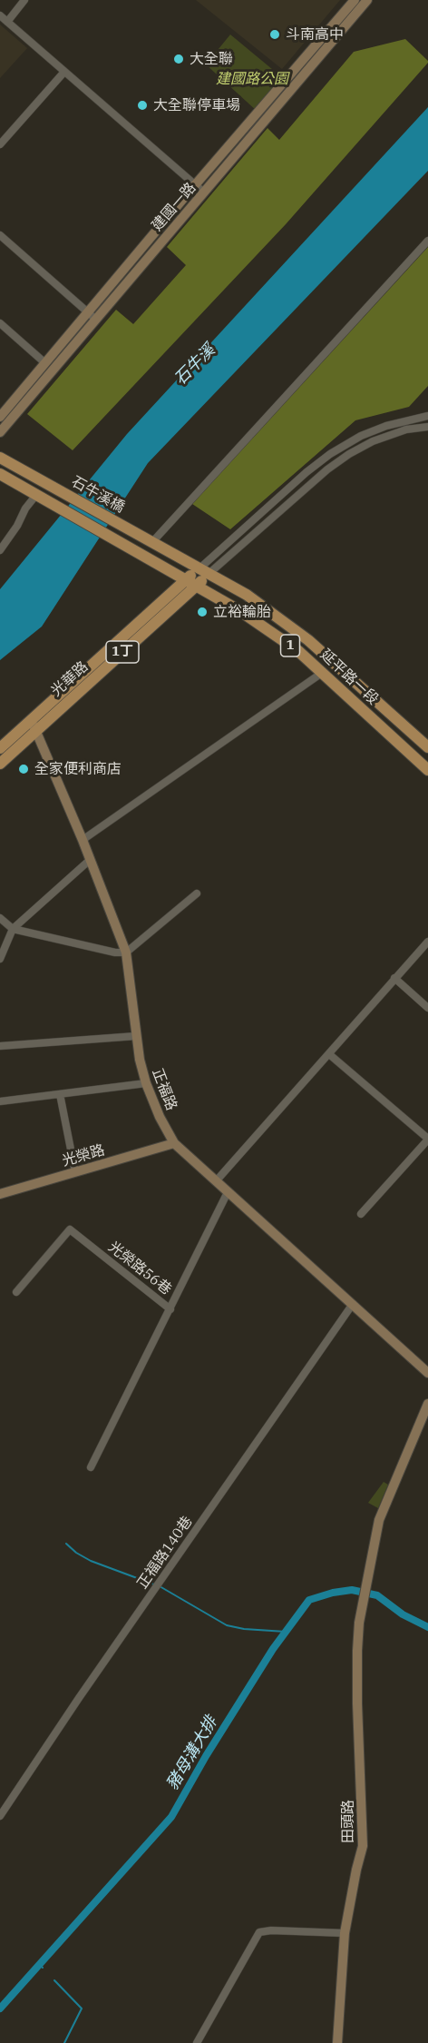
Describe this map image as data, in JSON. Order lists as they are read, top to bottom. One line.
{"streets":{"main road":["石牛溪橋","1","1丁","延平路一段","光華路"],"street":["建國一路","正福路","光榮路","光榮路56巷","正福路140巷","田頭路"]},"crossings":[["石牛溪橋","1"],["石牛溪橋","延平路一段"],["延平路一段","光華路"],["光華路","正福路"],["正福路","光榮路"],["正福路","正福路140巷"]],"water":["石牛溪","豬母溝大排"],"parks":["建國路公園"],"places":["斗南高中","大全聯","大全聯停車場","立裕輪胎","全家便利商店"]}
